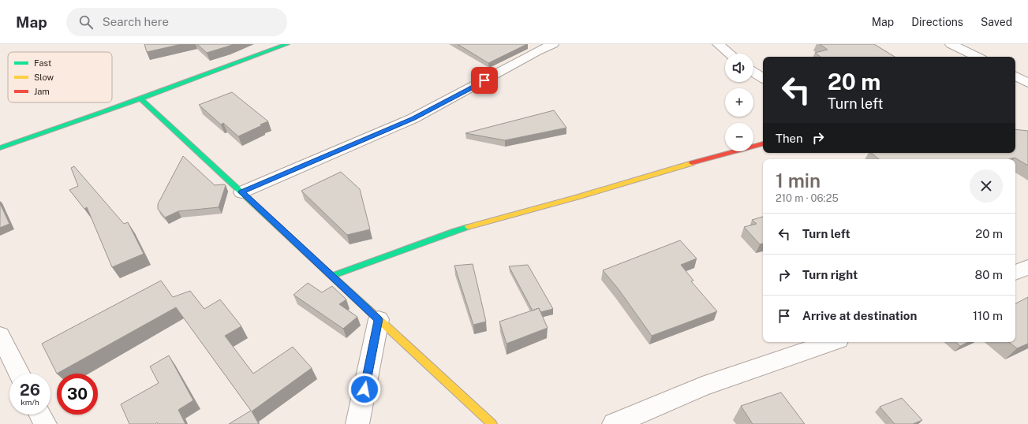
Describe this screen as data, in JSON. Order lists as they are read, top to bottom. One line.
{"legend":["Fast","Slow","Jam"],"page":{"header":"Map","search":"Search here","nav":["Map","Directions","Saved"],"map_buttons":["+","−"],"turn":["20 m","Turn left"],"then":"Then","heading":["1 min","210 m · 06:25"],"list":[{"name":"Turn left","value":"20 m"},{"name":"Turn right","value":"80 m"},{"name":"Arrive at destination","value":"110 m"}],"speed":"26 km/h","limit":"30"}}
